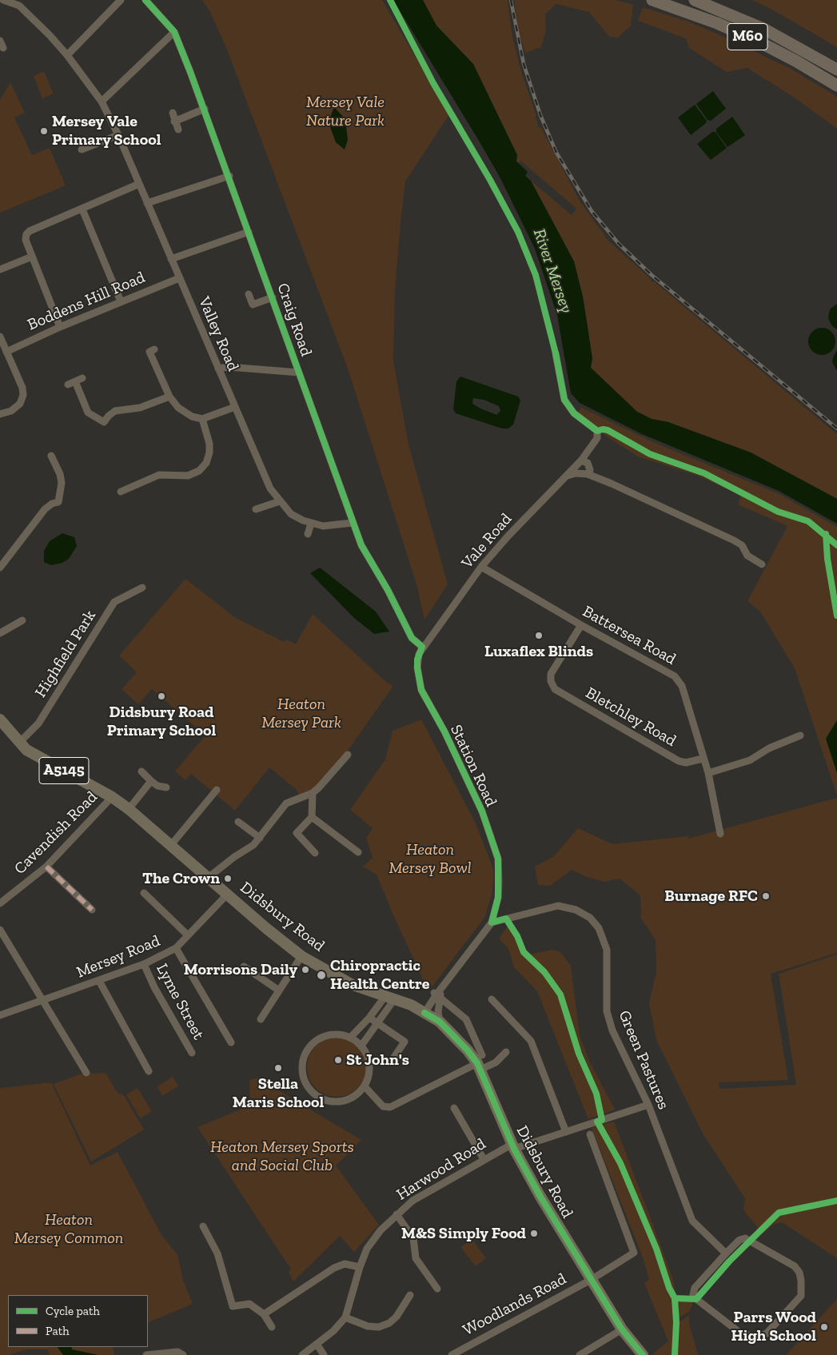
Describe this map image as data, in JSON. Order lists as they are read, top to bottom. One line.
{"streets":{"highway":["M60"],"main road":["A5145","Didsbury Road"],"street":["Boddens Hill Road","Craig Road","Valley Road","Vale Road","Battersea Road","Highfield Park","Bletchley Road","Station Road","Cavendish Road","Mersey Road","Lyme Street","Green Pastures","Harwood Road","Woodlands Road"]},"crossings":[["Boddens Hill Road","Valley Road"],["Craig Road","Valley Road"],["Craig Road","Vale Road"],["Craig Road","Station Road"],["Vale Road","Battersea Road"],["Vale Road","Station Road"],["Battersea Road","Bletchley Road"],["Highfield Park","Didsbury Road"],["Station Road","Didsbury Road"],["Station Road","Green Pastures"],["Cavendish Road","Didsbury Road"],["Didsbury Road","Mersey Road"],["Didsbury Road","Harwood Road"],["Didsbury Road","Woodlands Road"],["Mersey Road","Lyme Street"],["Green Pastures","Harwood Road"]],"water":["River Mersey"],"parks":["Mersey Vale Nature Park","Heaton Mersey Park","Heaton Mersey Bowl","Heaton Mersey Sports and Social Club","Heaton Mersey Common"],"places":["Mersey Vale Primary School","Luxaflex Blinds","Didsbury Road Primary School","The Crown","Burnage RFC","Morrisons Daily","Chiropractic Health Centre","St John's","Stella Maris School","M&S Simply Food","Parrs Wood High School"],"legend":["Cycle path","Path"]}
